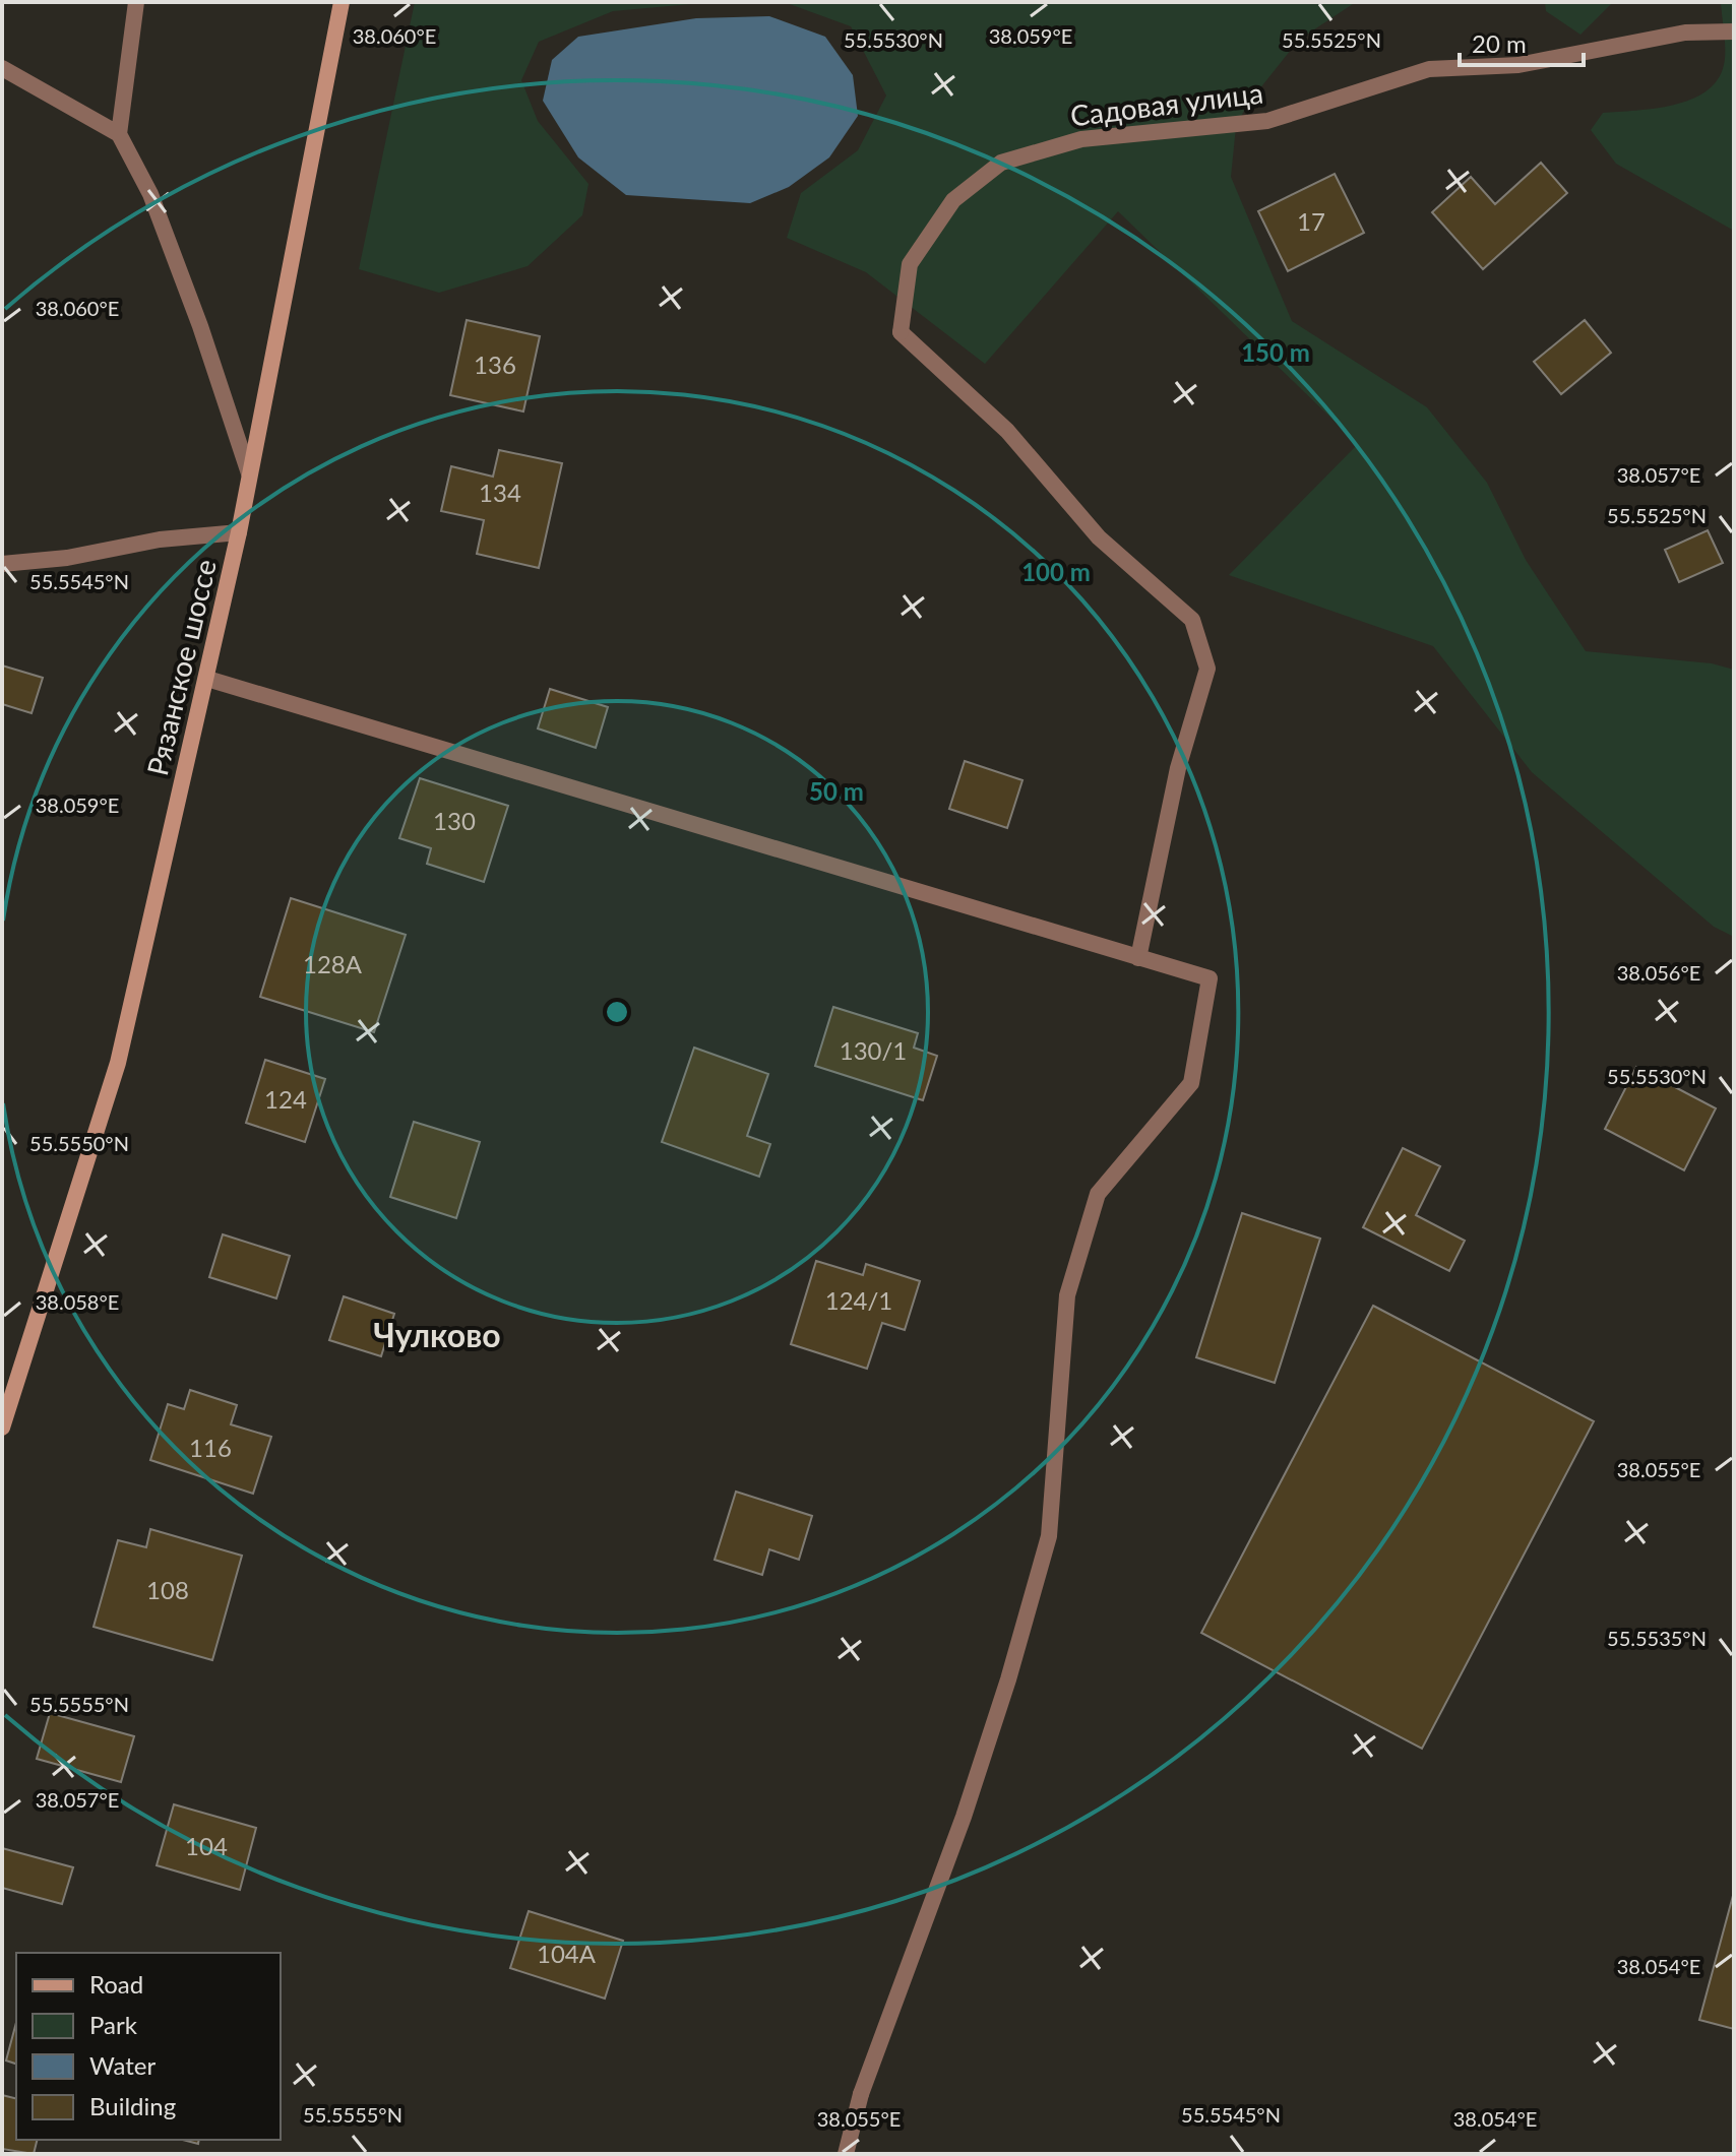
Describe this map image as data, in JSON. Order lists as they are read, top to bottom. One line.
{"streets":{"main road":["Рязанское шоссе"],"street":["Садовая улица"]},"districts":["Чулково"],"house_numbers":["17","136","134","130","128А","130/1","124","124/1","116","108","104","104А"],"legend":["Road","Park","Water","Building"],"scale_bar":"20 m","coordinates":["38.060°E","38.059°E","55.5530°N","55.5525°N","38.057°E","55.5545°N","38.056°E","55.5550°N","38.058°E","38.055°E","55.5535°N","55.5555°N","38.054°E"],"rings":["150 m","100 m","50 m"]}
